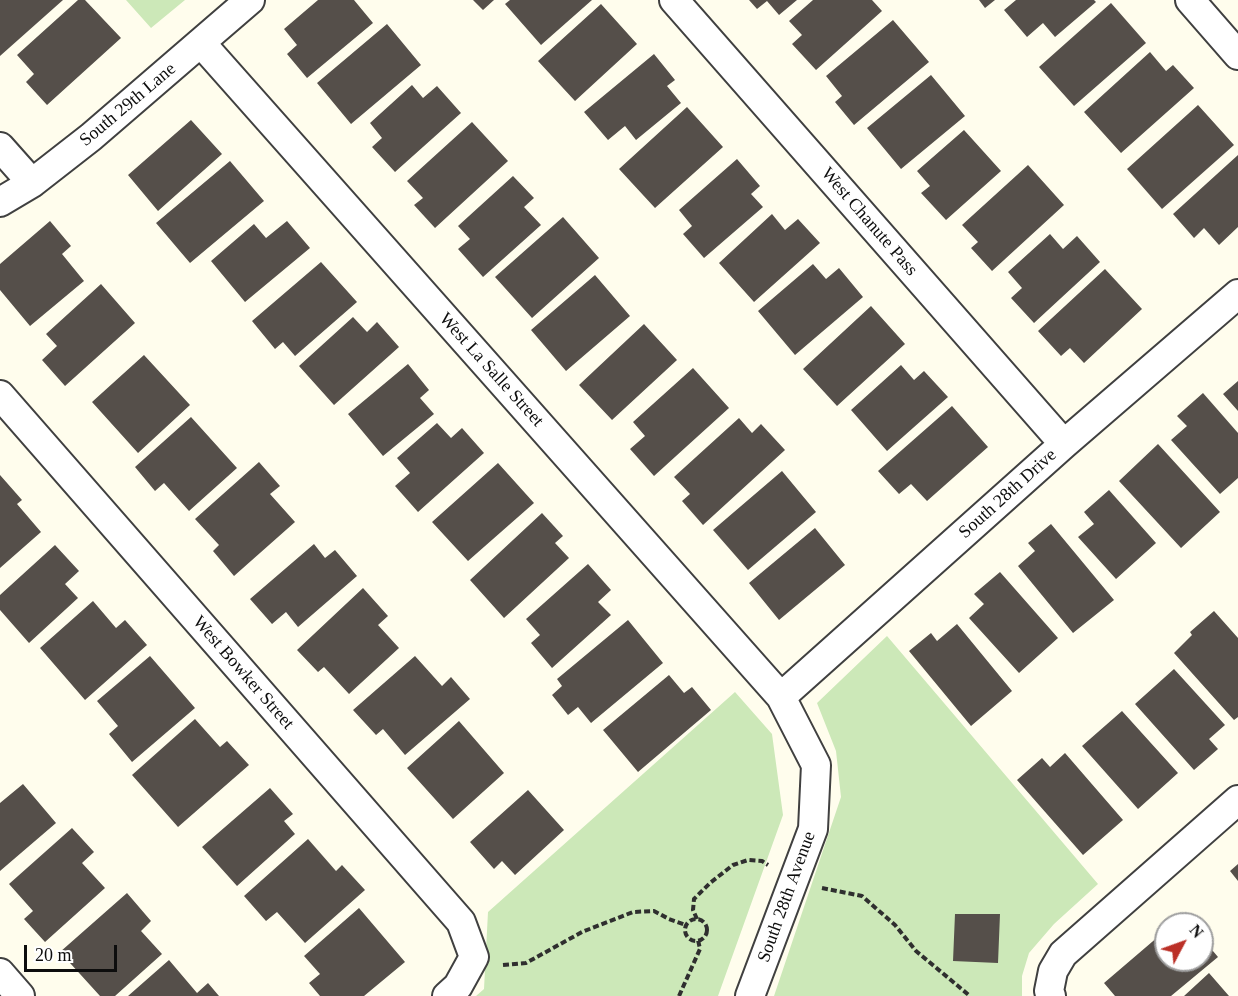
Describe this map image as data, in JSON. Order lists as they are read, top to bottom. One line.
{"streets":{"street":["South 29th Lane","West Chanute Pass","West La Salle Street","South 28th Drive","West Bowker Street","South 28th Avenue"]},"crossings":[["South 29th Lane","West La Salle Street"],["West Chanute Pass","South 28th Drive"],["West La Salle Street","South 28th Drive"],["West La Salle Street","South 28th Avenue"],["South 28th Drive","South 28th Avenue"]],"scale_bar":"20 m","north":"top right"}
